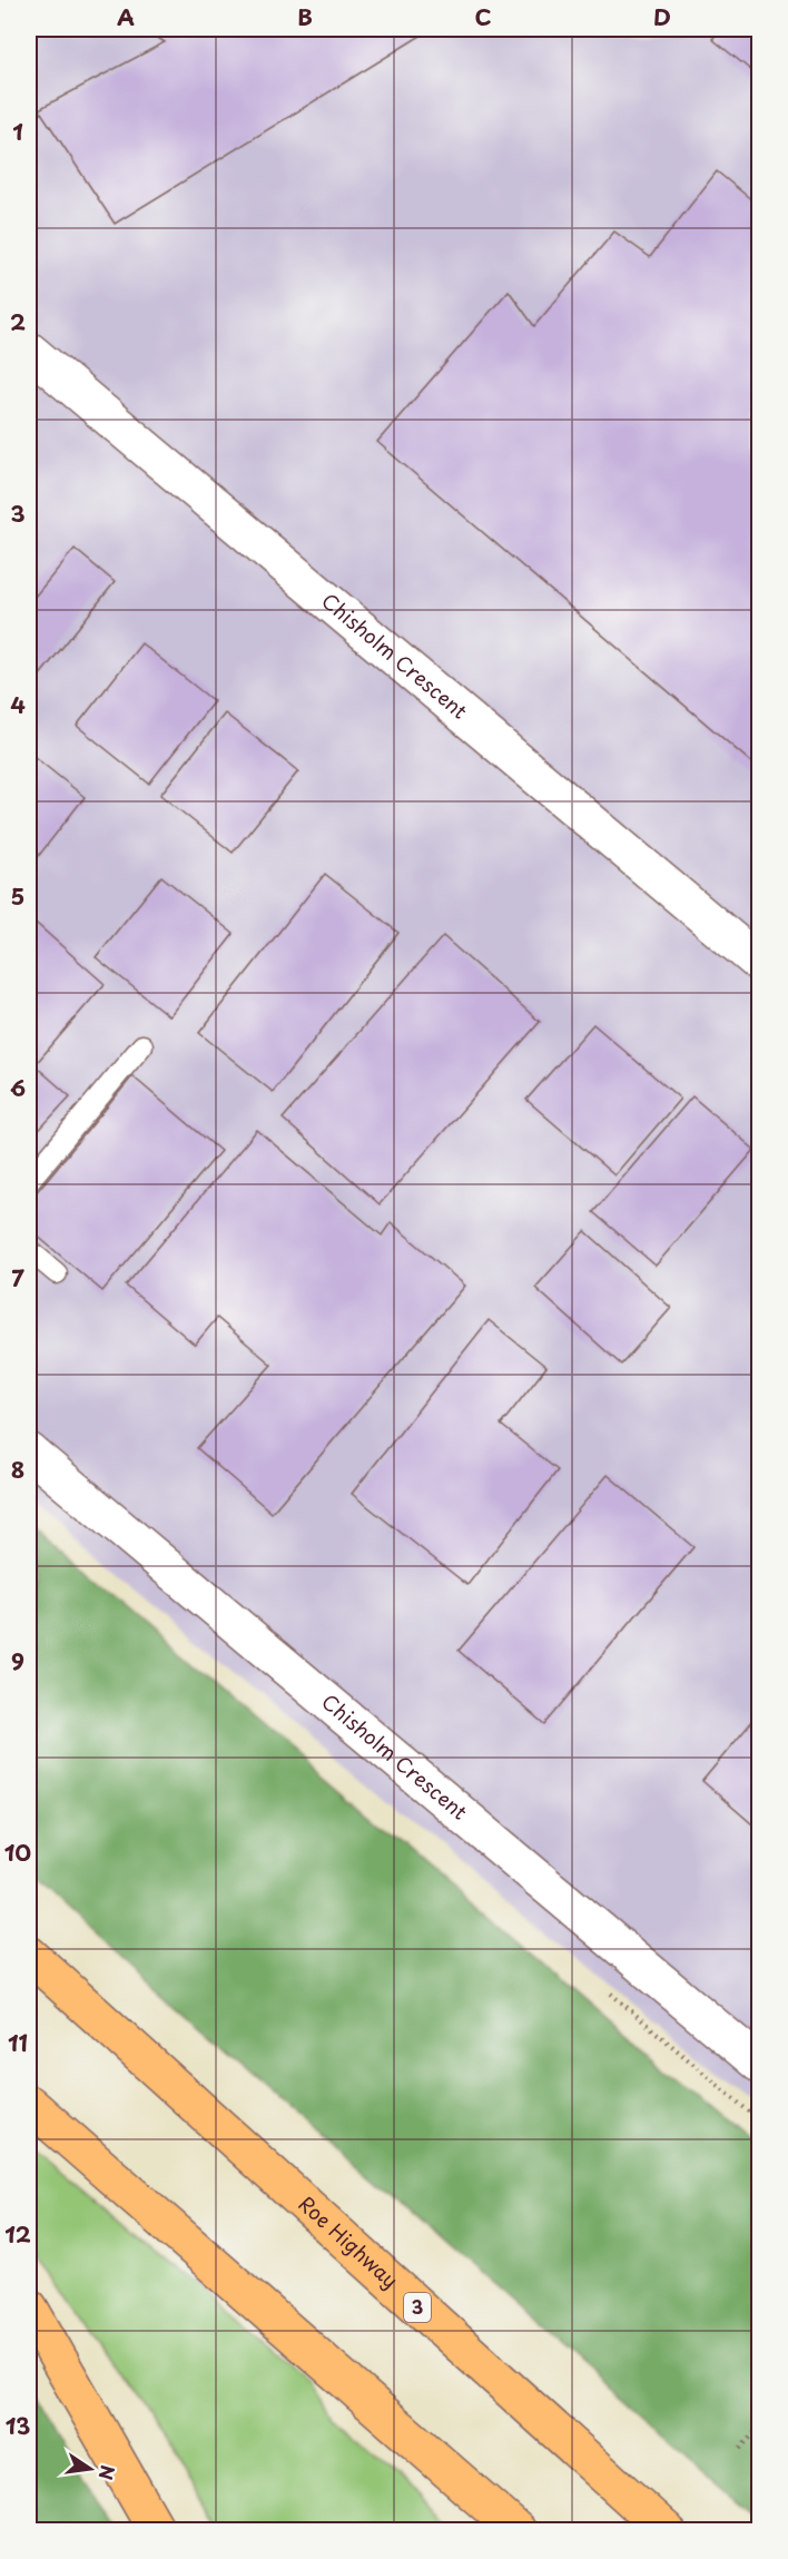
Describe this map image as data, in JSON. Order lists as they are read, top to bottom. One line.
{"streets":{"highway":["Roe Highway","3"],"street":["Chisholm Crescent"]},"north":"right","grid":{"columns":["A","B","C","D"],"rows":["1","2","3","4","5","6","7","8","9","10","11","12","13"]}}
